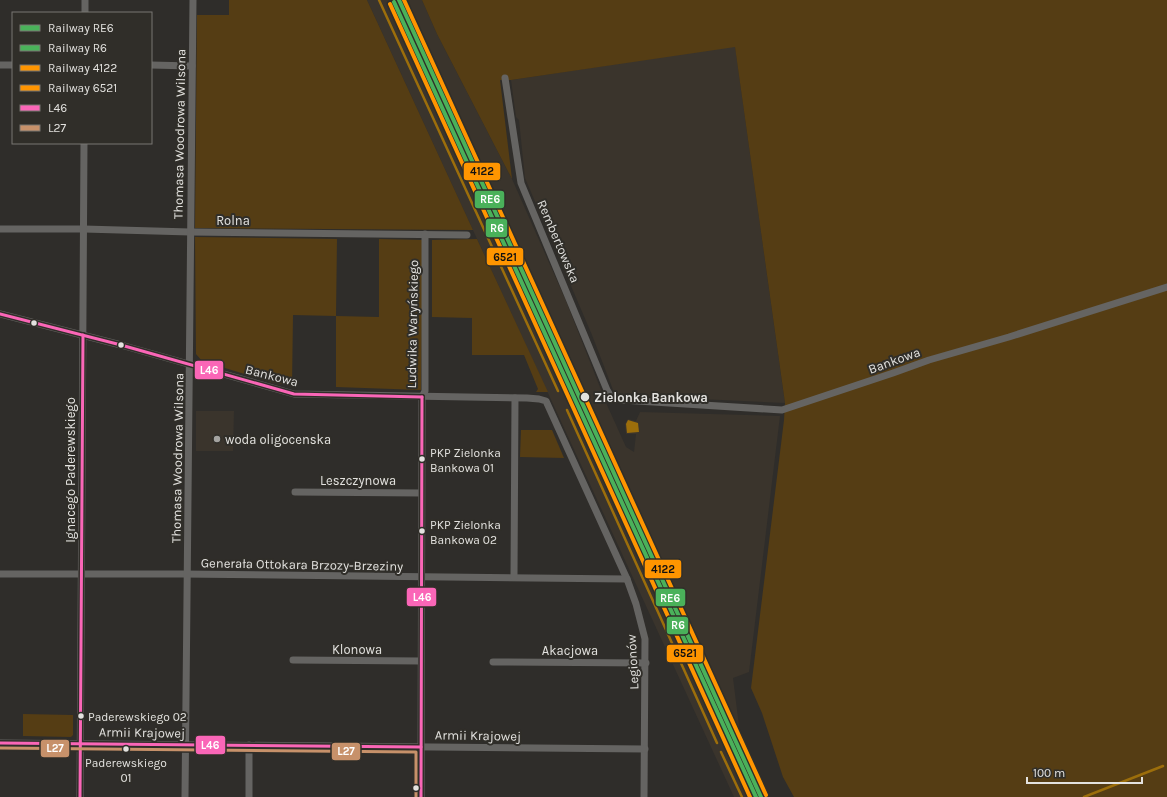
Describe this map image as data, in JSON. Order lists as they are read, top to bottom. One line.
{"streets":{"street":["Thomasa Woodrowa Wilsona","Rolna","Rembertowska","Ludwika Waryńskiego","Bankowa","Ignacego Paderewskiego","Leszczynowa","Generała Ottokara Brzozy-Brzeziny","Klonowa","Akacjowa","Legionów","Armii Krajowej"]},"crossings":[["Thomasa Woodrowa Wilsona","Rolna"],["Thomasa Woodrowa Wilsona","Bankowa"],["Thomasa Woodrowa Wilsona","Generała Ottokara Brzozy-Brzeziny"],["Thomasa Woodrowa Wilsona","Armii Krajowej"],["Rolna","Ludwika Waryńskiego"],["Rolna","Ignacego Paderewskiego"],["Rembertowska","Bankowa"],["Ludwika Waryńskiego","Bankowa"],["Ludwika Waryńskiego","Leszczynowa"],["Ludwika Waryńskiego","Generała Ottokara Brzozy-Brzeziny"],["Ludwika Waryńskiego","Klonowa"],["Ludwika Waryńskiego","Armii Krajowej"],["Bankowa","Ignacego Paderewskiego"],["Bankowa","Legionów"],["Ignacego Paderewskiego","Generała Ottokara Brzozy-Brzeziny"],["Ignacego Paderewskiego","Armii Krajowej"],["Generała Ottokara Brzozy-Brzeziny","Legionów"],["Akacjowa","Legionów"],["Legionów","Armii Krajowej"]],"places":["Zielonka Bankowa","woda oligocenska","PKP Zielonka Bankowa 01","PKP Zielonka Bankowa 02","Paderewskiego 02","Paderewskiego 01"],"lines":["rail line RE6","rail line 4122","rail line R6","rail line 6521","transit line L46","transit line L27"],"legend":["Railway RE6","Railway R6","Railway 4122","Railway 6521","L46","L27"],"scale_bar":"100 m"}
